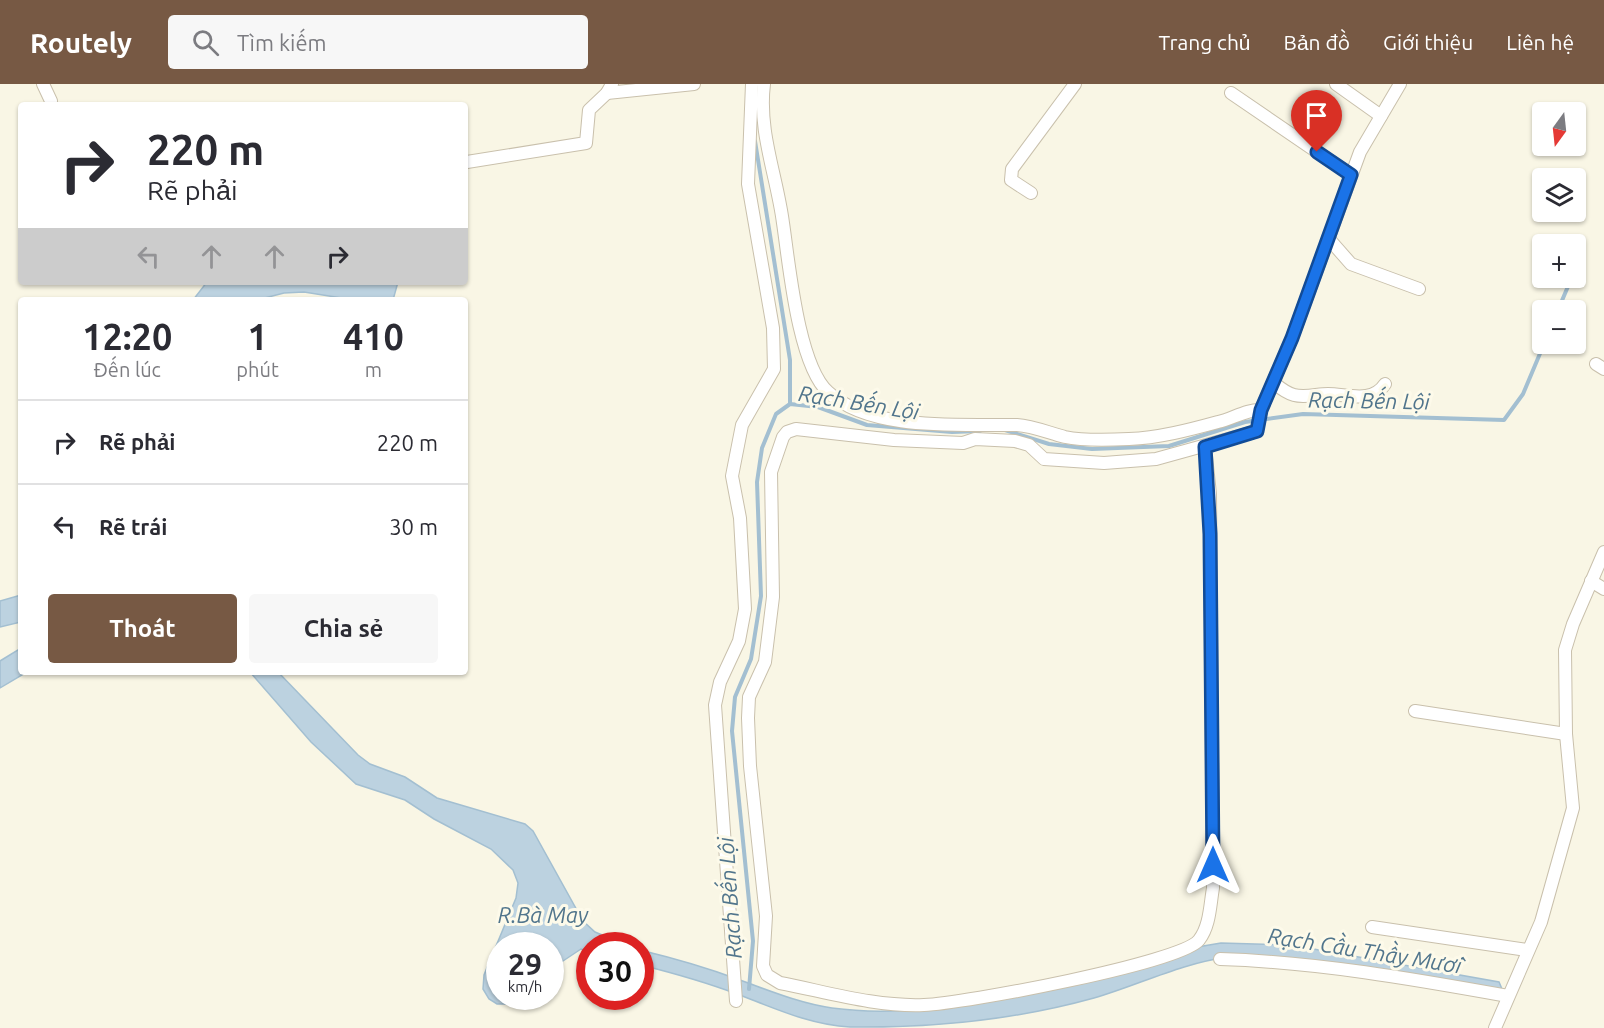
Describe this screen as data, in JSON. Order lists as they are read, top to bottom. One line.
{"water":["Rạch Bến Lội","R.Bà May","Rạch Cầu Thầy Mười"],"north":"bottom","page":{"header":"Routely","search":"Tìm kiếm","nav":["Trang chủ","Bản đồ","Giới thiệu","Liên hệ"],"map_buttons":["+","−"],"turn":["220 m","Rẽ phải"],"eta":["12:20","Đến lúc","1","phút","410","m"],"list":[{"name":"Rẽ phải","value":"220 m"},{"name":"Rẽ trái","value":"30 m"}],"buttons":["Thoát","Chia sẻ"],"speed":"29 km/h","limit":"30"}}
